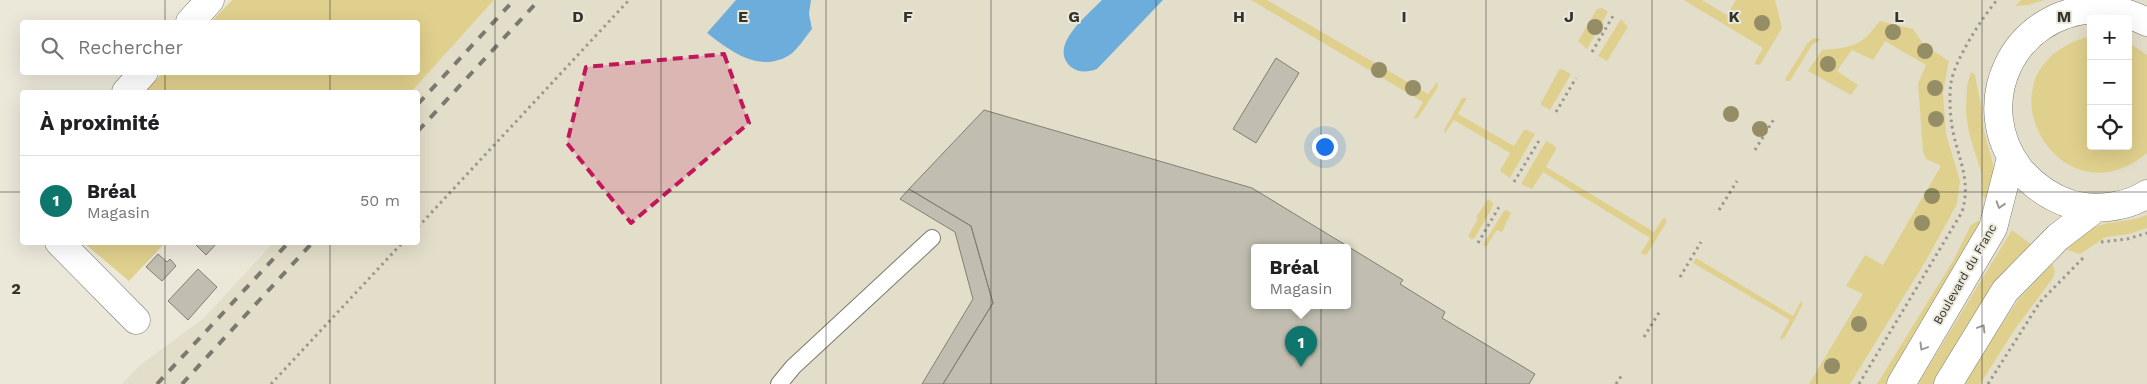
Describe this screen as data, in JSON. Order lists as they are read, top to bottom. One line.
{"streets":{"street":["Boulevard du Franc"]},"page":{"map_buttons":["+","−"],"search":"Rechercher","heading":"À proximité","list":[{"mark":"1","name":"Bréal","note":"Magasin","value":"50 m"}],"popup":["Bréal","Magasin"],"pins":"1"},"grid":{"columns":["D","E","F","G","H","I","J","K","L","M"],"rows":["2"]}}
